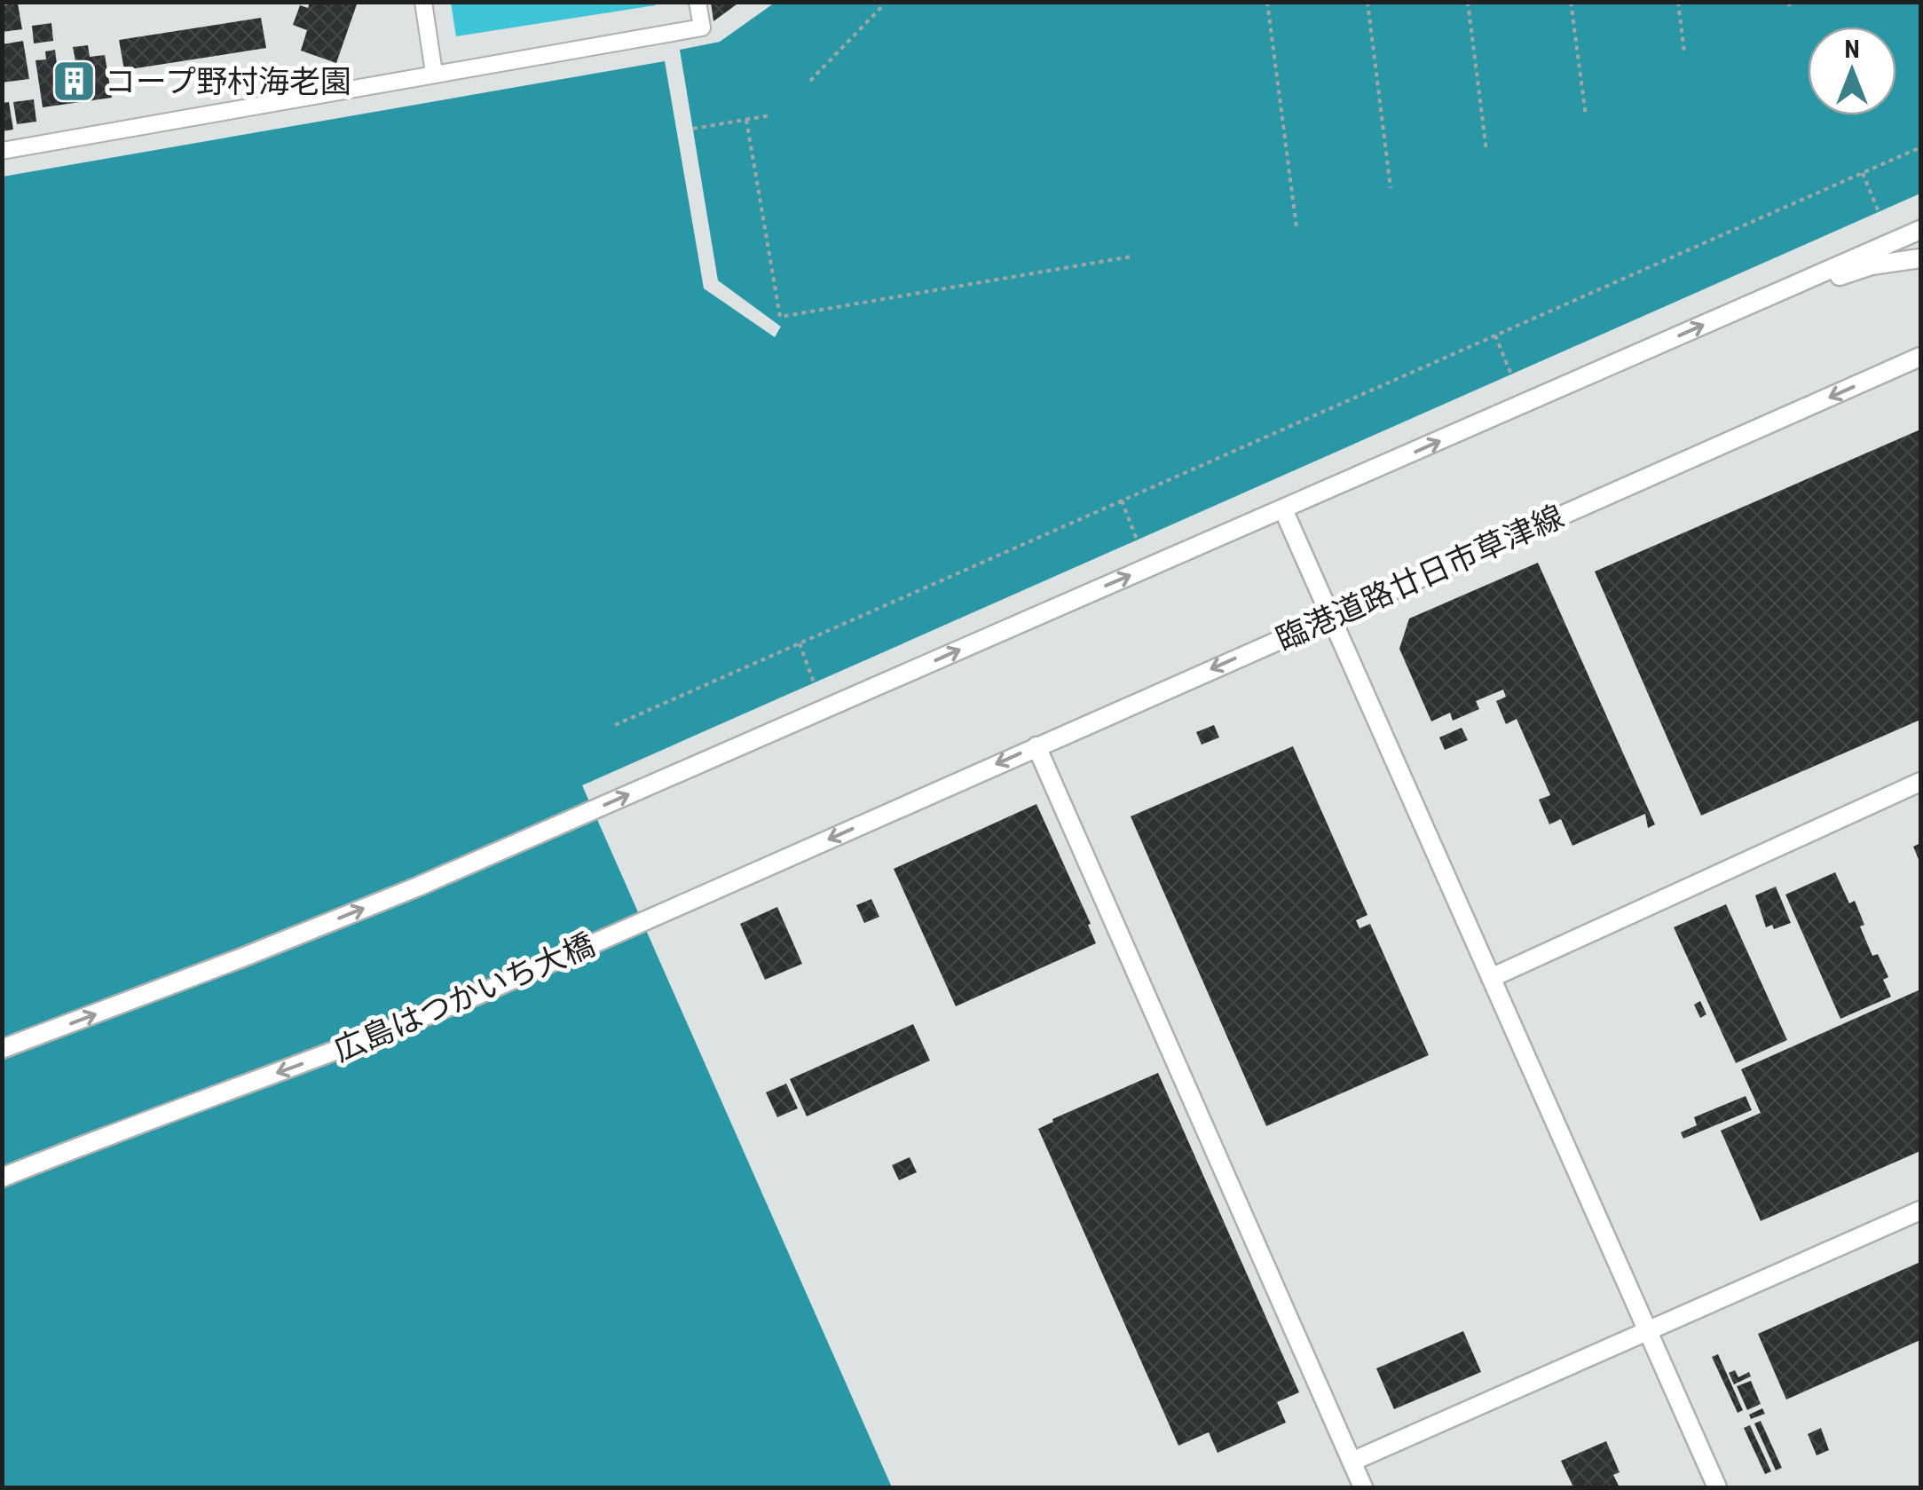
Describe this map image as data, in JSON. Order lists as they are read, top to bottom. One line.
{"streets":{"street":["臨港道路廿日市草津線","広島はつかいち大橋"]},"crossings":[["臨港道路廿日市草津線","広島はつかいち大橋"]],"places":{"building":["コープ野村海老園"]},"north":"top"}
